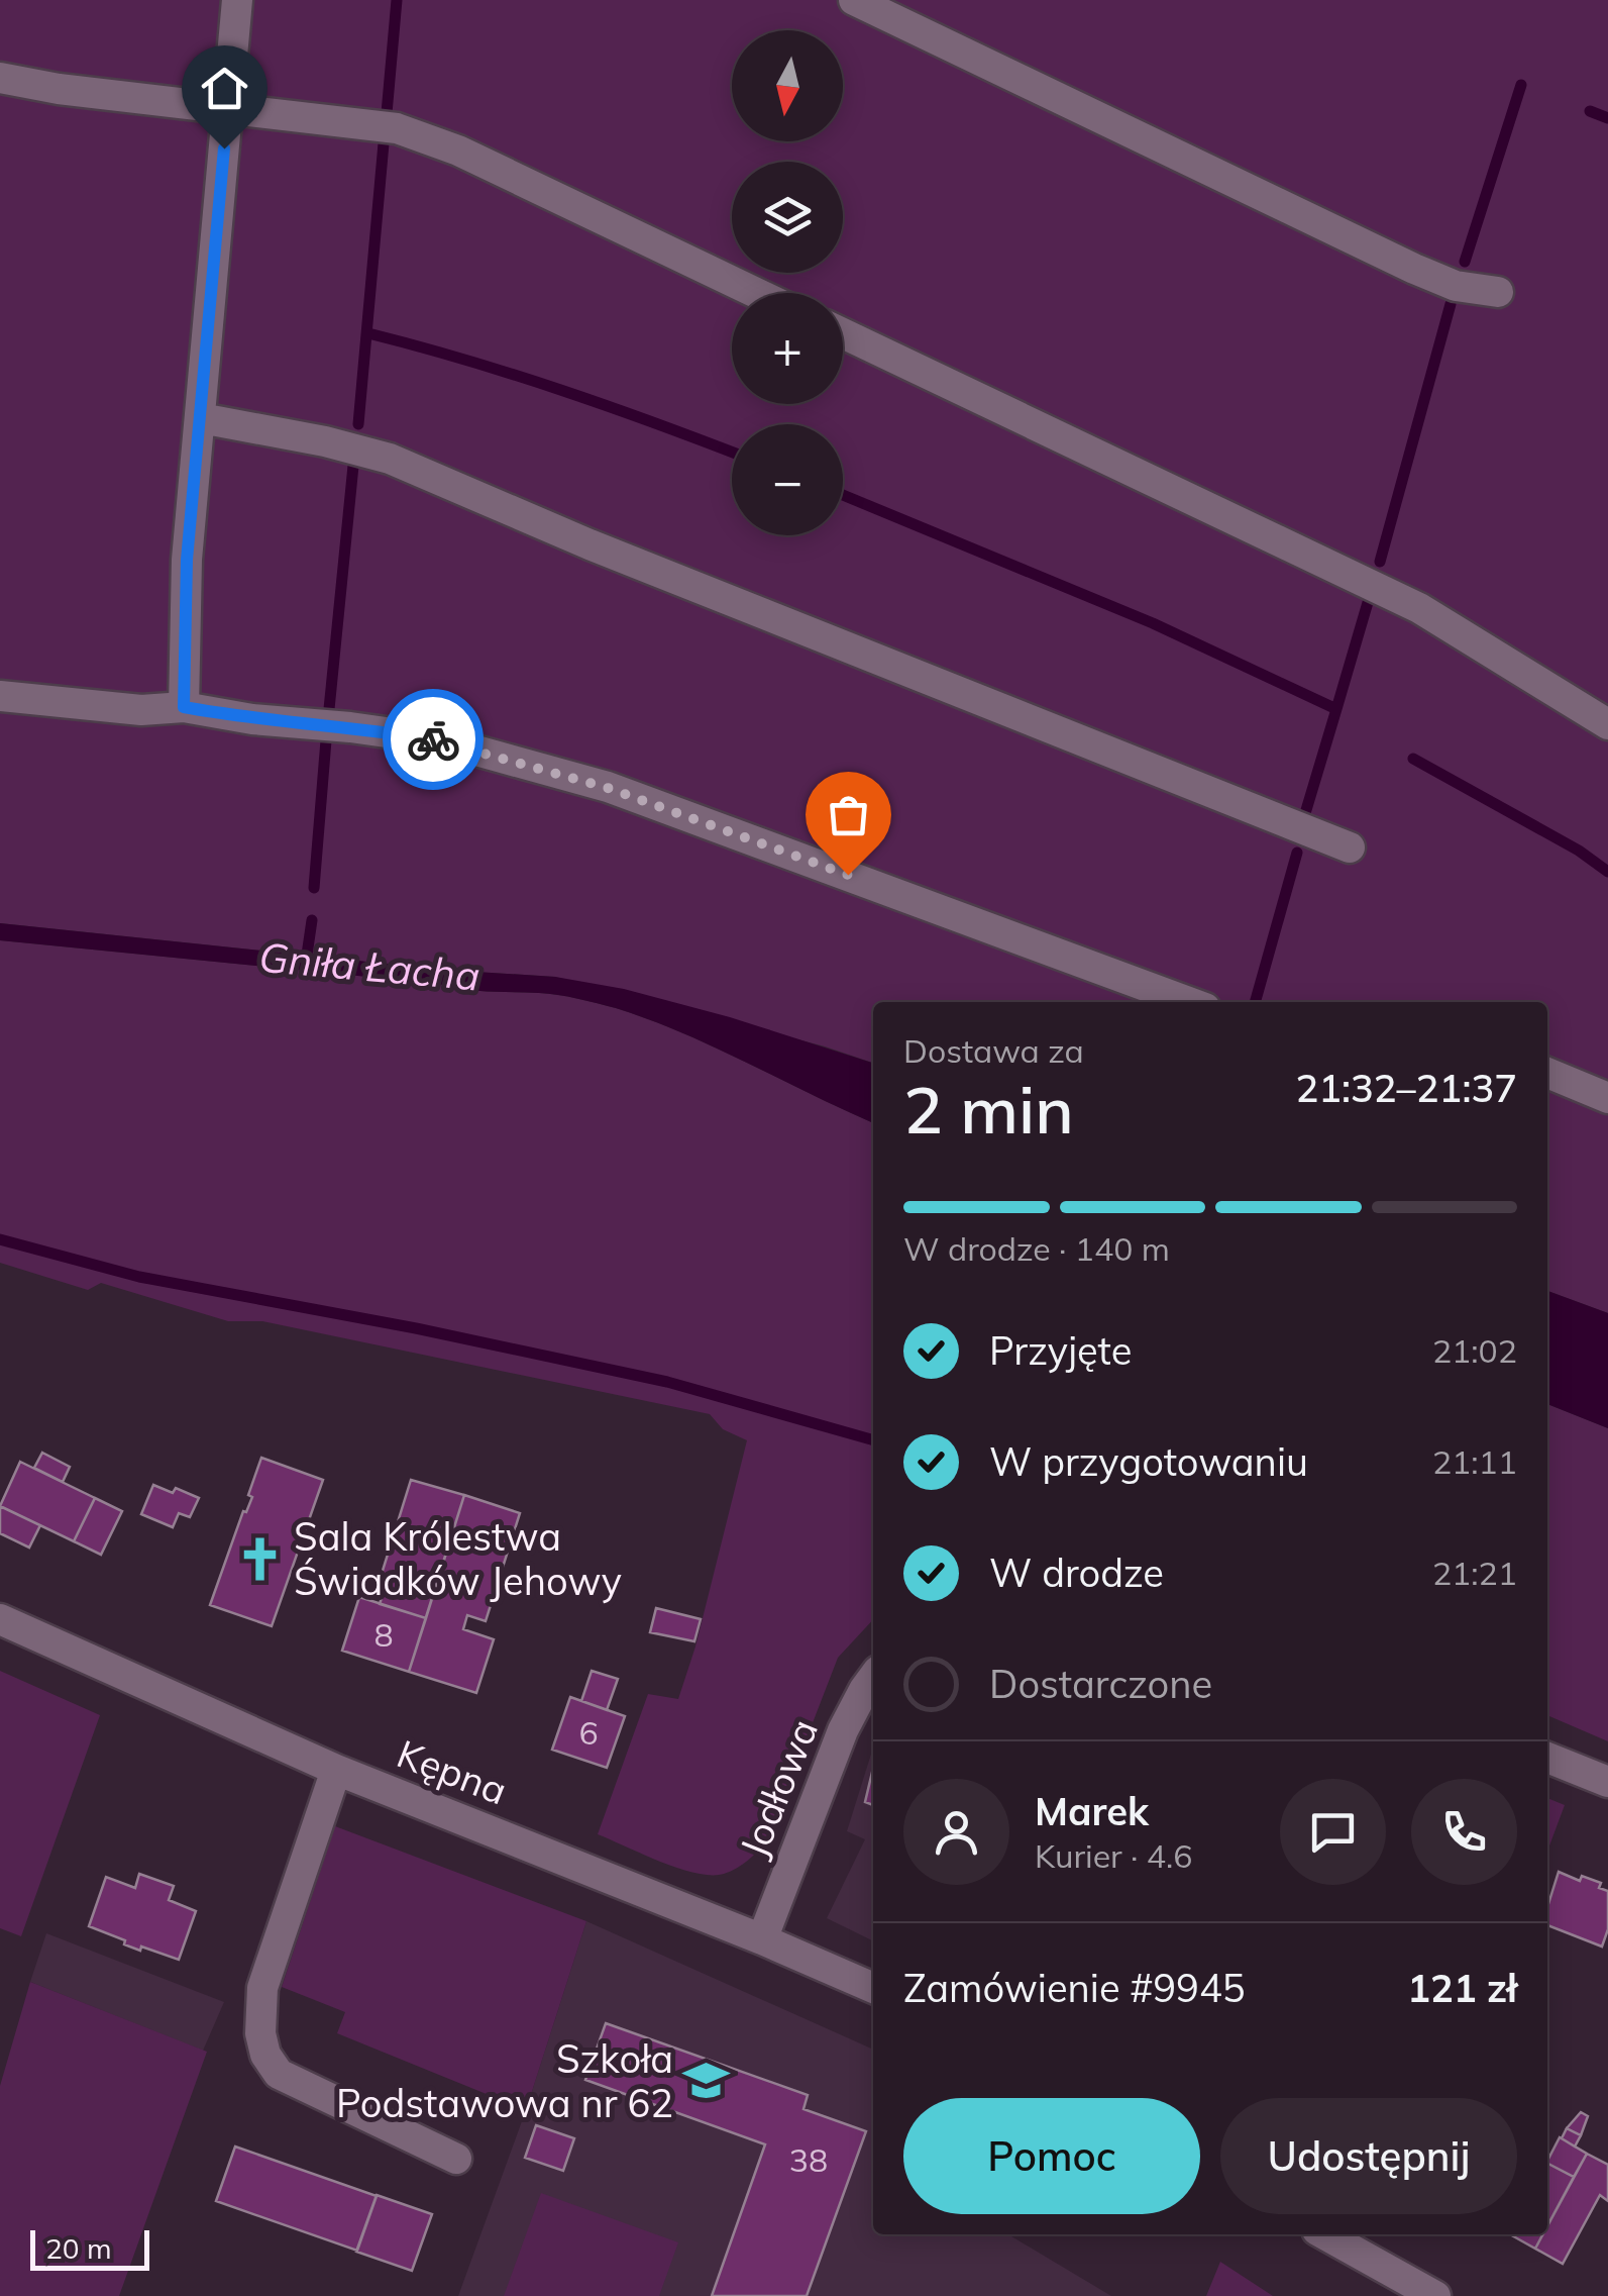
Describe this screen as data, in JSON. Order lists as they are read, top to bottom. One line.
{"streets":{"street":["Kępna","Jodłowa"]},"crossings":[["Kępna","Jodłowa"]],"water":["Gniła Łacha"],"places":{"church":["Sala Królestwa Świadków Jehowy"],"school or university":["Szkoła Podstawowa nr 62"]},"house_numbers":["8","6","38"],"scale_bar":"20 m","north":"bottom","page":{"map_buttons":["+","−"],"heading":["2 min","Dostawa za","21:32–21:37"],"panel":["Marek","Kurier · 4.6","Zamówienie #9945","121 zł"],"bar":"W drodze · 140 m","list":[["Przyjęte","21:02"],["W przygotowaniu","21:11"],["W drodze","21:21"],"Dostarczone"],"buttons":["Pomoc","Udostępnij"],"scale":"20 m"}}
